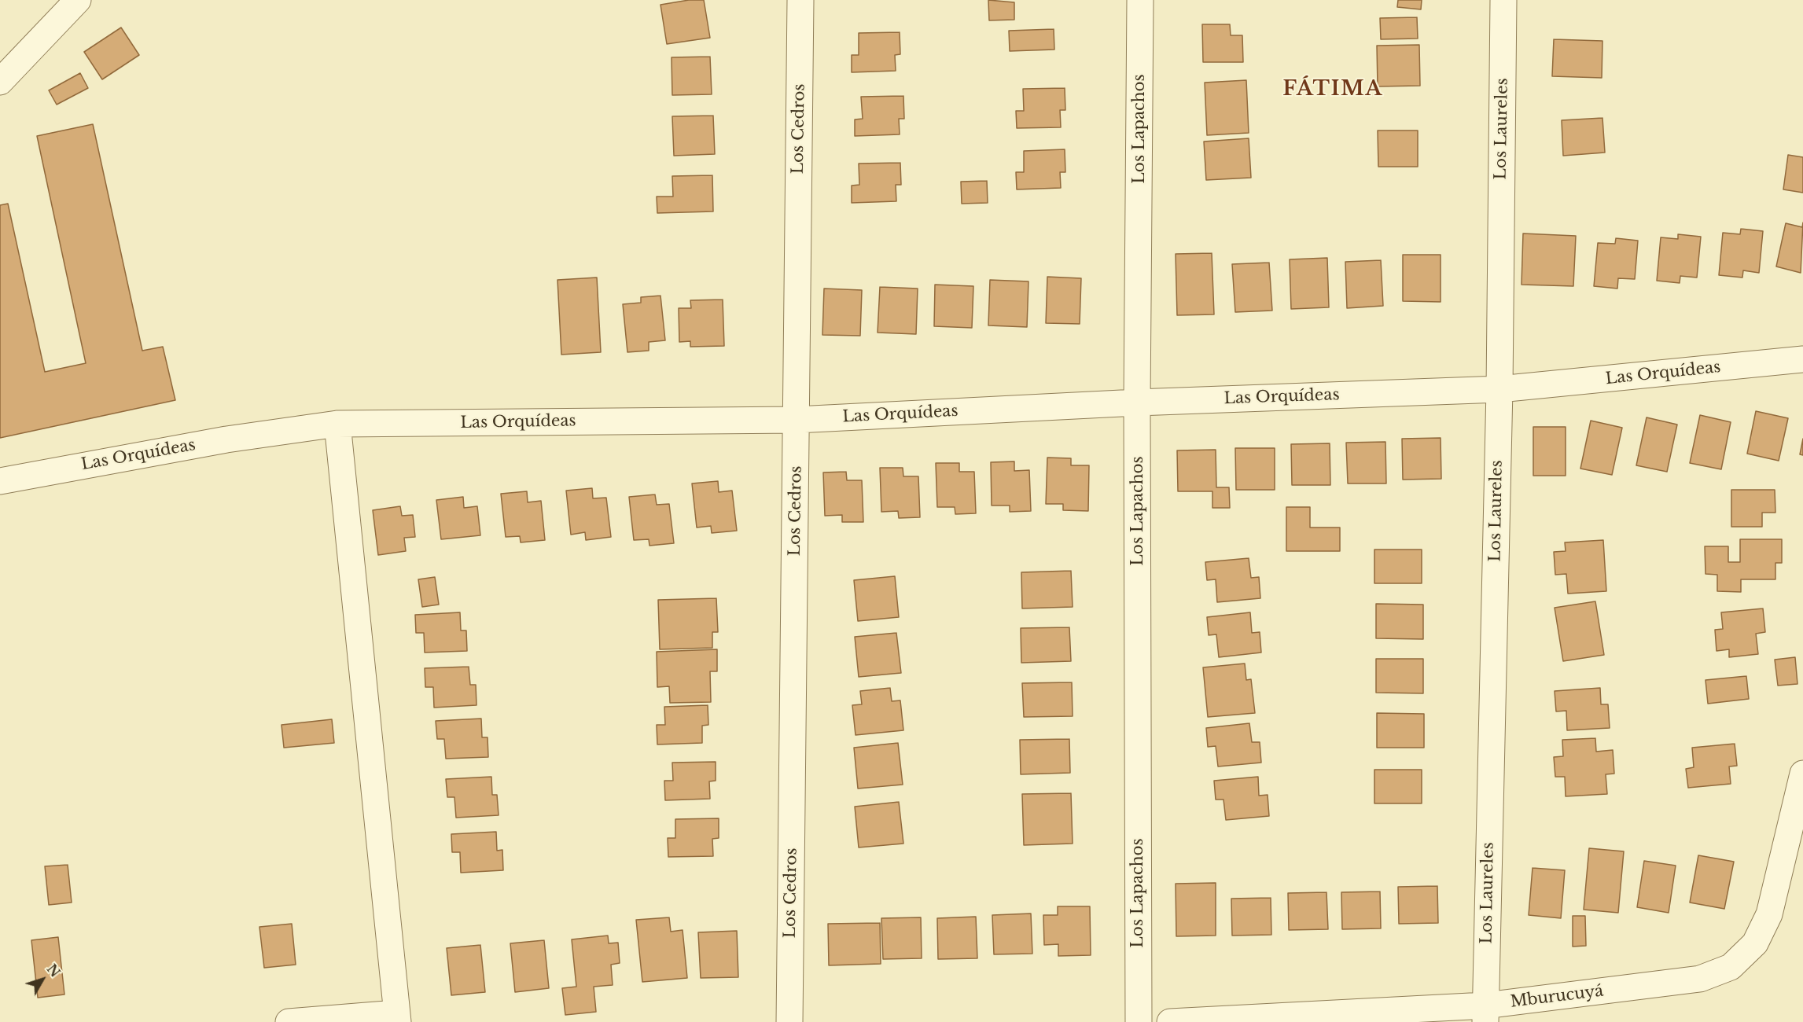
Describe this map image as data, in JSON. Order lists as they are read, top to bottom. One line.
{"streets":{"street":["Los Cedros","Los Lapachos","Los Laureles","Las Orquídeas","Mburucuyá"]},"crossings":[["Los Cedros","Las Orquídeas"],["Los Lapachos","Las Orquídeas"],["Los Laureles","Las Orquídeas"],["Los Laureles","Mburucuyá"]],"districts":["FÁTIMA"],"north":"top right"}
